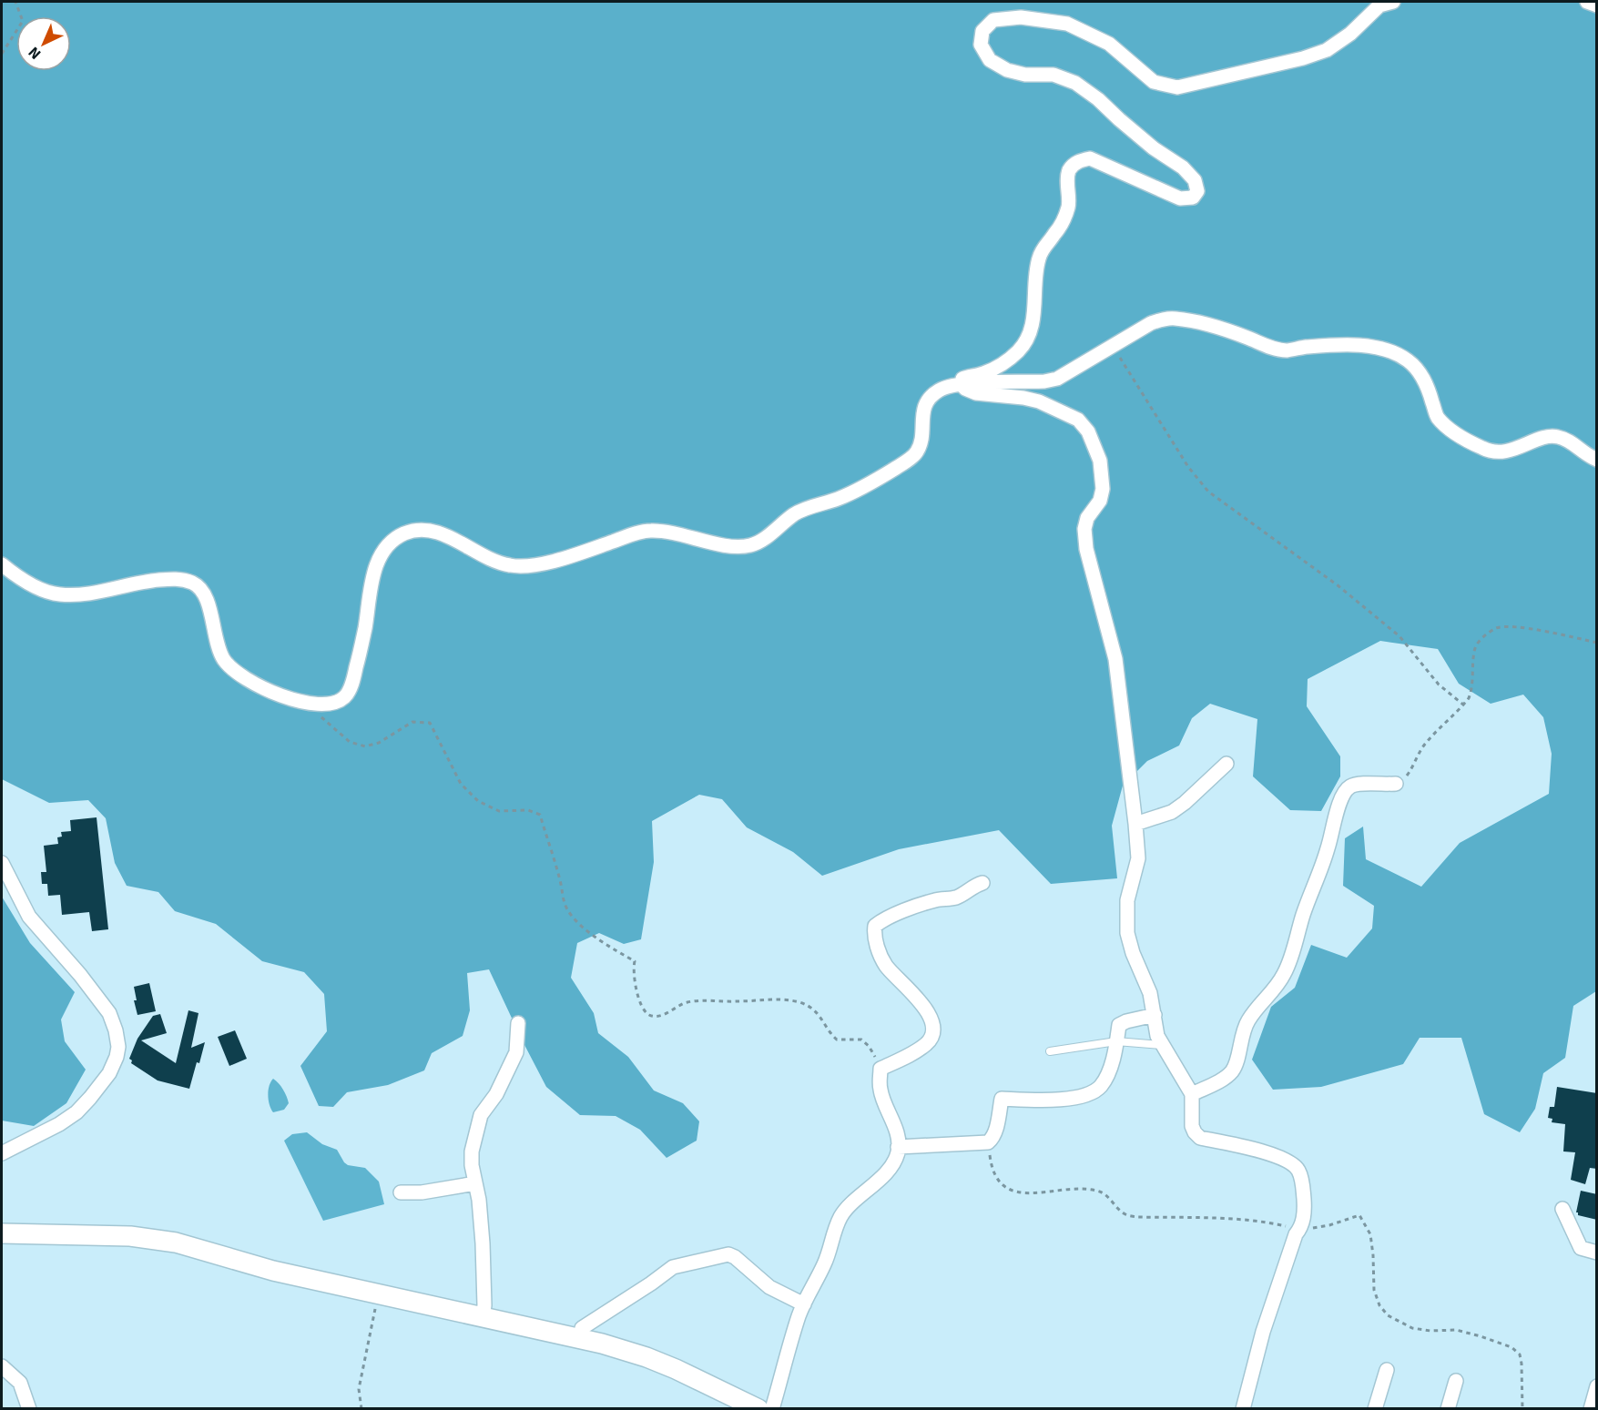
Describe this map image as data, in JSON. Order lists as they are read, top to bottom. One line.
{"north":"bottom left"}
